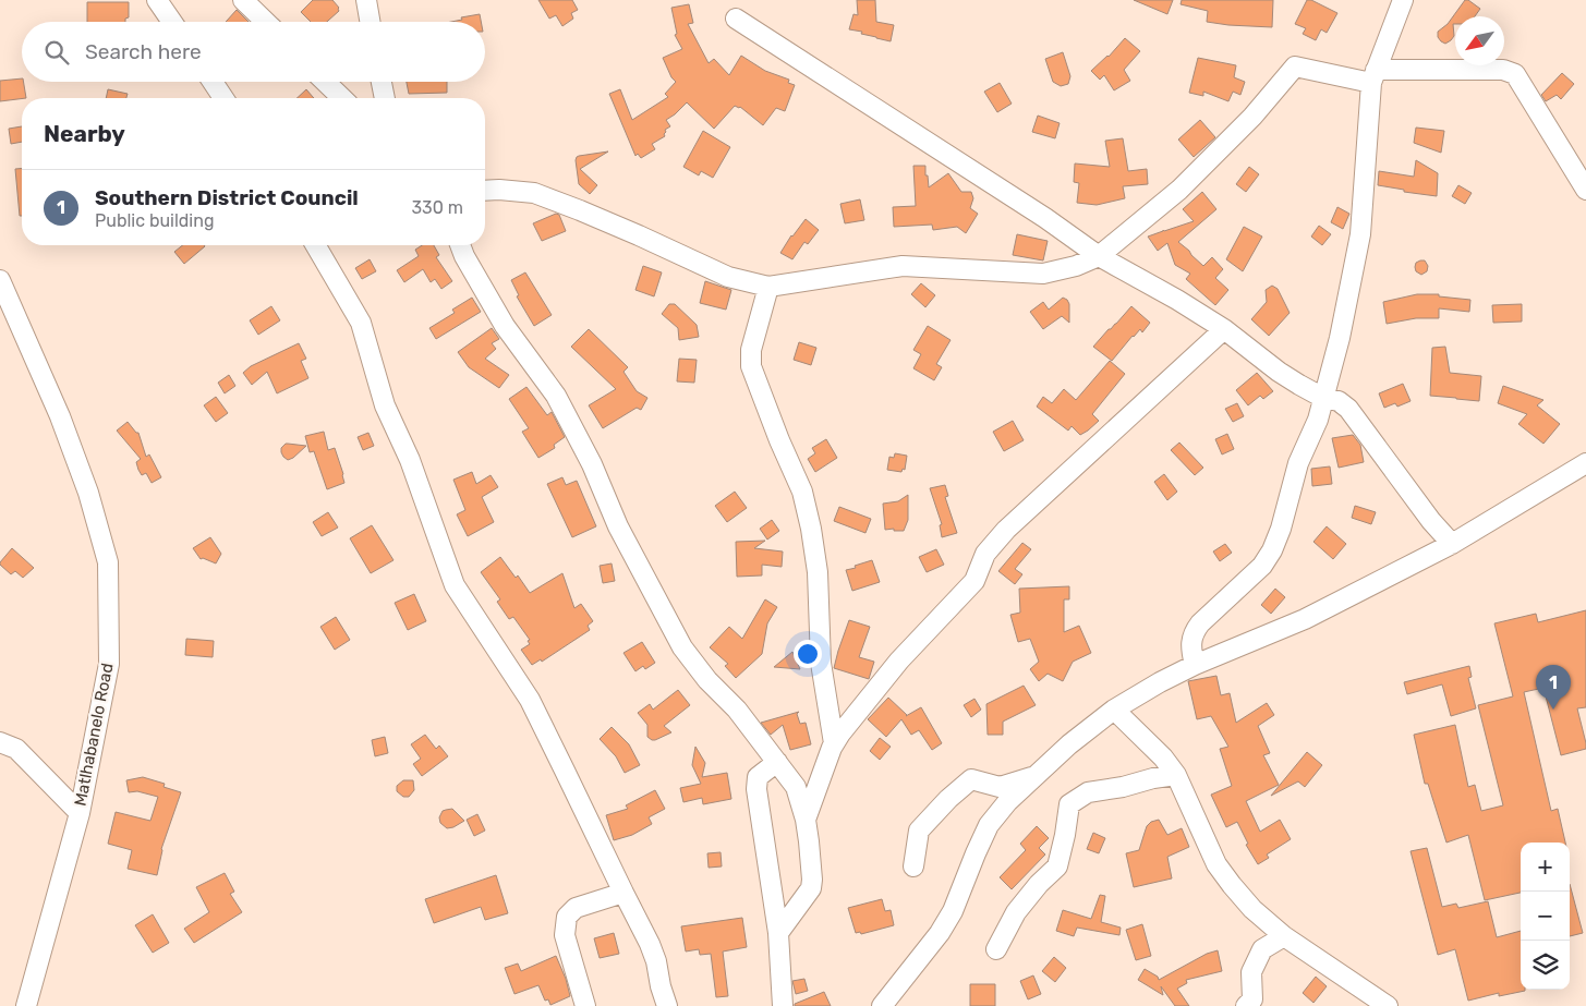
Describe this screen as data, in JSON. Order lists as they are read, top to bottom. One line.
{"streets":{"street":["Matlhabanelo Road"]},"north":"bottom left","page":{"search":"Search here","heading":"Nearby","list":[{"mark":"1","name":"Southern District Council","note":"Public building","value":"330 m"}],"pins":"1","map_buttons":["+","−"]}}
